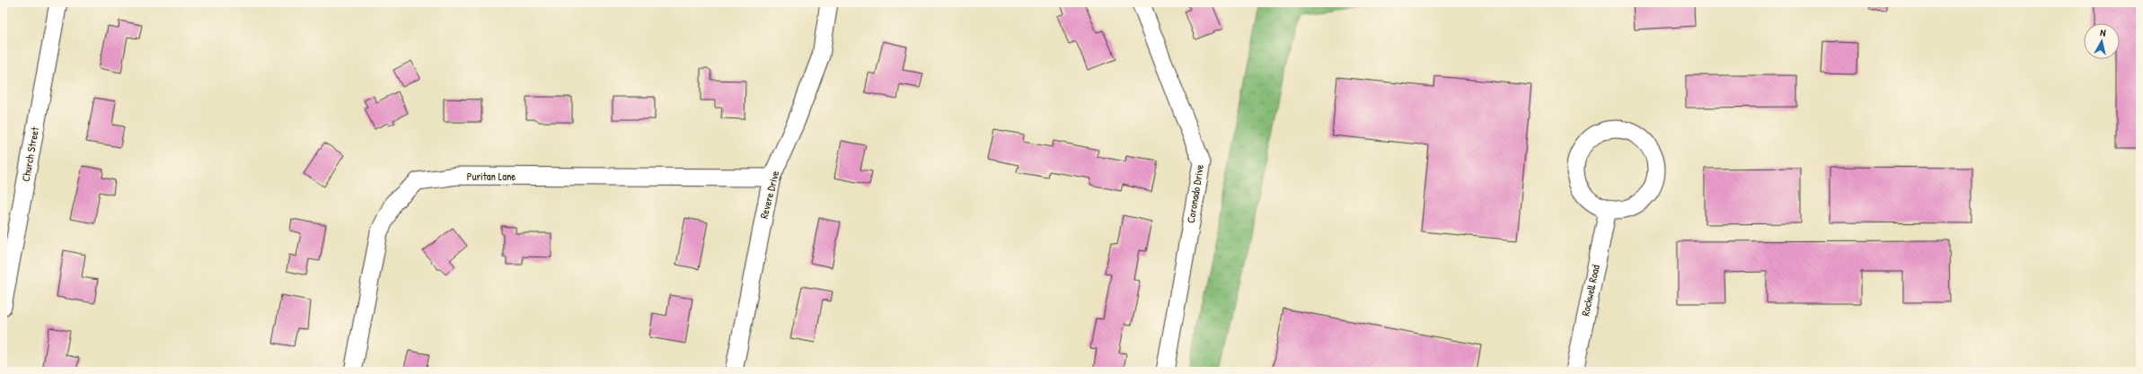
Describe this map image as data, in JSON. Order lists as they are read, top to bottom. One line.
{"streets":{"street":["Church Street","Puritan Lane","Coronado Drive","Revere Drive","Rockwell Road"]},"crossings":[["Puritan Lane","Revere Drive"]],"north":"top"}
